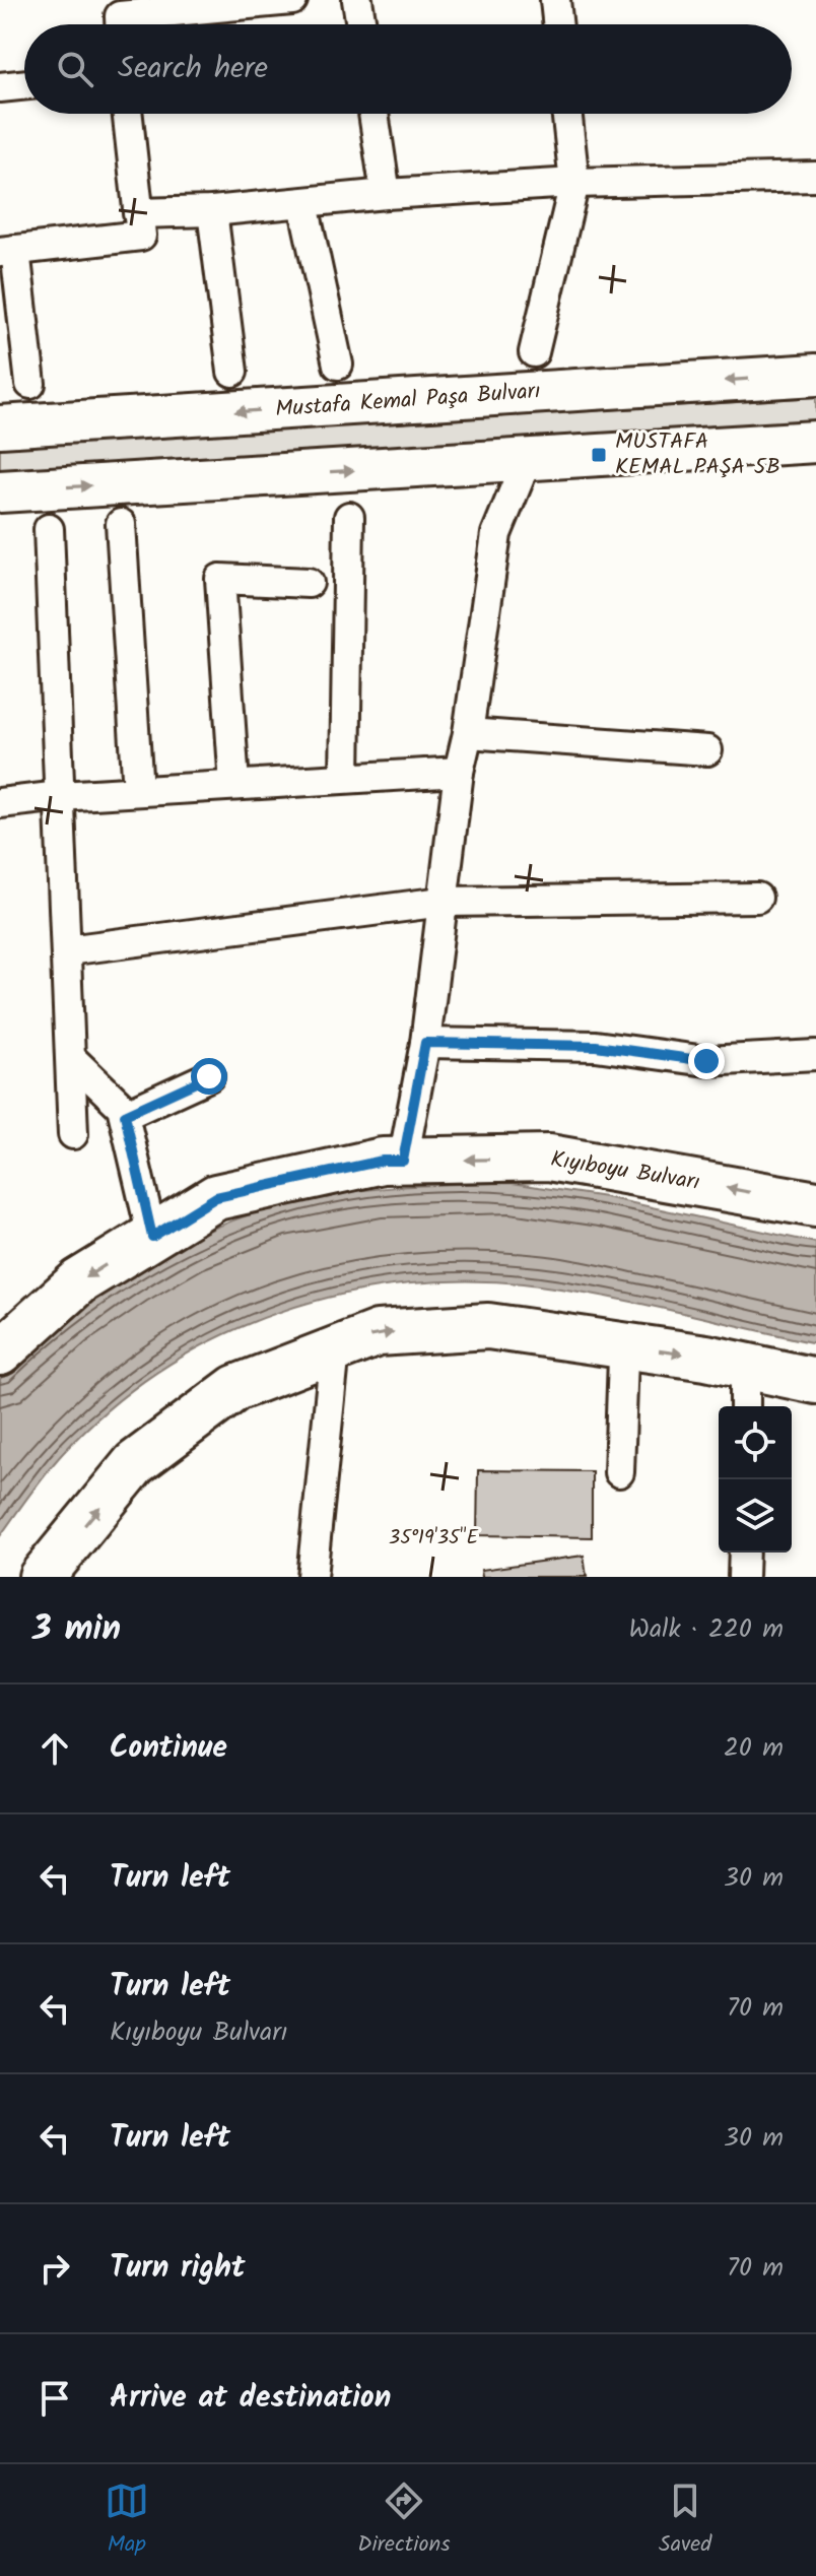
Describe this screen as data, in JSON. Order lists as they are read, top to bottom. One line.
{"streets":{"main road":["Mustafa Kemal Paşa Bulvarı","Kıyıboyu Bulvarı"]},"places":{"transit":["MUSTAFA KEMAL PAŞA 5B"]},"page":{"search":"Search here","heading":["3 min","Walk · 220 m"],"list":[["Continue","20 m"],["Turn left","30 m"],["Turn left","Kıyıboyu Bulvarı","70 m"],["Turn left","30 m"],["Turn right","70 m"],"Arrive at destination"],"nav":["Map","Directions","Saved"]},"coordinates":["35°19'35\"E"]}
